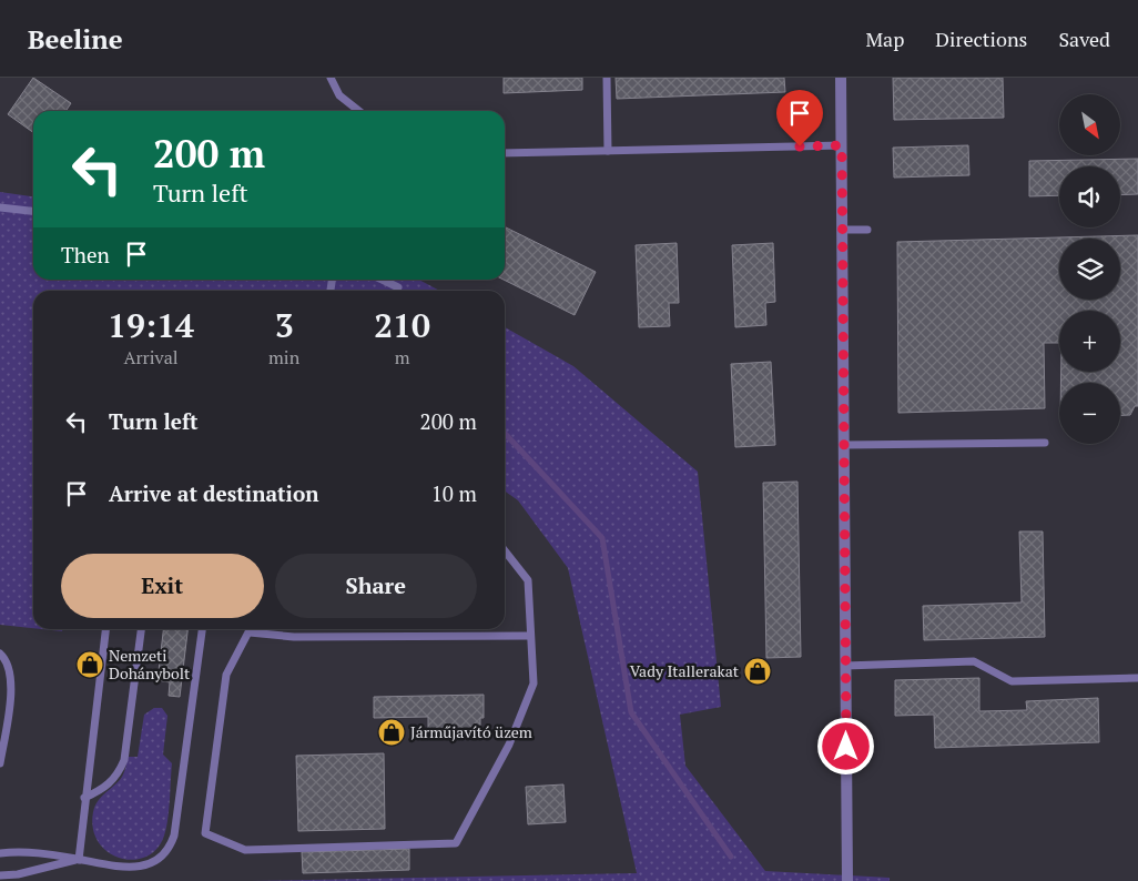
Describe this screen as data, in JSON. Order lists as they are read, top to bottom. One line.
{"places":{"shop":["Nemzeti Dohánybolt","Vady Itallerakat","Járműjavító üzem"]},"north":"bottom right","page":{"header":"Beeline","nav":["Map","Directions","Saved"],"map_buttons":["+","−"],"turn":["200 m","Turn left"],"then":"Then","eta":["19:14","Arrival","3","min","210","m"],"list":[{"name":"Turn left","value":"200 m"},{"name":"Arrive at destination","value":"10 m"}],"buttons":["Exit","Share"]}}
